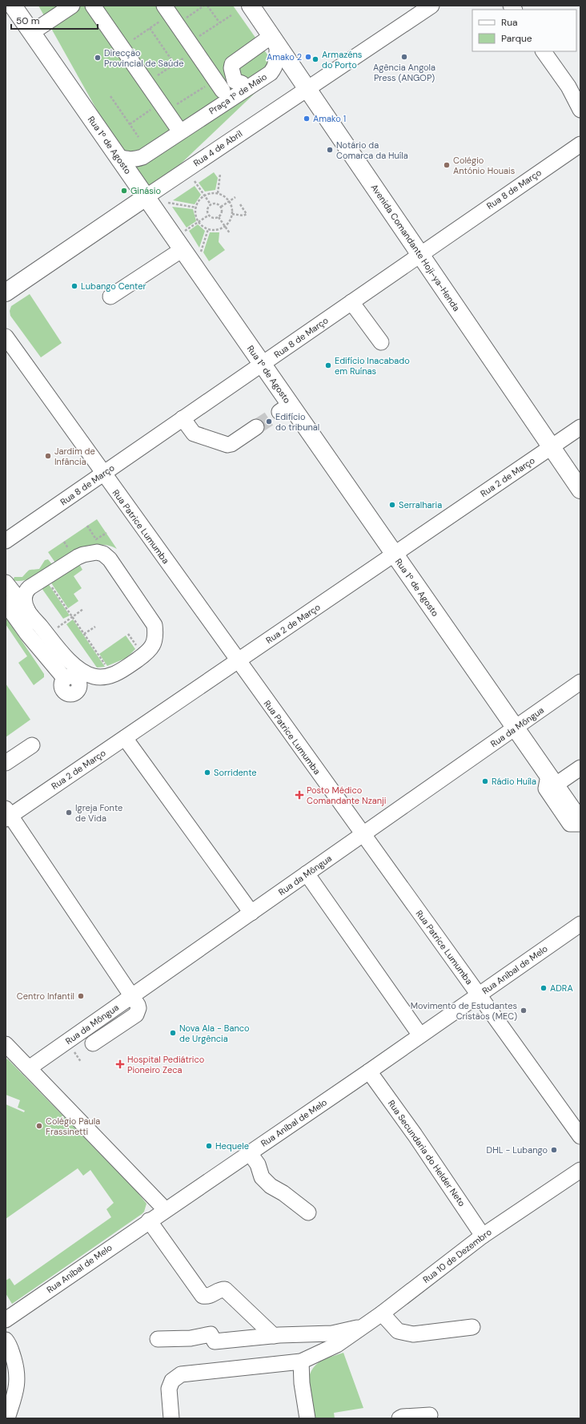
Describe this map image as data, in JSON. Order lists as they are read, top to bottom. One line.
{"streets":{"main road":["Rua 1º de Agosto","Rua 4 de Abril","Avenida Comandante Hoji-ya-Henda"],"street":["Praça 1º de Maio","Rua 8 de Março","Rua 2 de Março","Rua Patrice Lumumba","Rua da Môngua","Rua Aníbal de Melo","Rua Secundaria do Helder Neto","Rua 10 de Dezembro"]},"crossings":[["Praça 1º de Maio","Rua 1º de Agosto"],["Praça 1º de Maio","Avenida Comandante Hoji-ya-Henda"],["Rua 1º de Agosto","Rua 4 de Abril"],["Rua 1º de Agosto","Rua 8 de Março"],["Rua 1º de Agosto","Rua 2 de Março"],["Rua 1º de Agosto","Rua da Môngua"],["Rua 4 de Abril","Avenida Comandante Hoji-ya-Henda"],["Rua 8 de Março","Avenida Comandante Hoji-ya-Henda"],["Rua 8 de Março","Rua Patrice Lumumba"],["Avenida Comandante Hoji-ya-Henda","Rua 2 de Março"],["Rua 2 de Março","Rua Patrice Lumumba"],["Rua Patrice Lumumba","Rua da Môngua"],["Rua Patrice Lumumba","Rua Aníbal de Melo"],["Rua Aníbal de Melo","Rua Secundaria do Helder Neto"],["Rua Secundaria do Helder Neto","Rua 10 de Dezembro"]],"places":{"other":["Amako 2","Agência Angola Press (ANGOP)","Direcção Provincial de Saúde","Armazéns do Porto","Amako 1","Notário da Comarca da Huíla","Colégio António Houais","Ginásio","Lubango Center","Edifício Inacabado em Ruínas","Edifício do tribunal","Jardim de Infância","Serralharia","Sorridente","Rádio Huíla","Igreja Fonte de Vida","ADRA","Centro Infantil","Movimento de Estudantes Cristãos (MEC)","Nova Ala - Banco de Urgência","Colégio Paula Frassinetti","Hequele","DHL - Lubango"],"health":["Posto Médico Comandante Nzanji","Hospital Pediátrico Pioneiro Zeca"]},"legend":["Rua","Parque"],"scale_bar":"50 m"}
